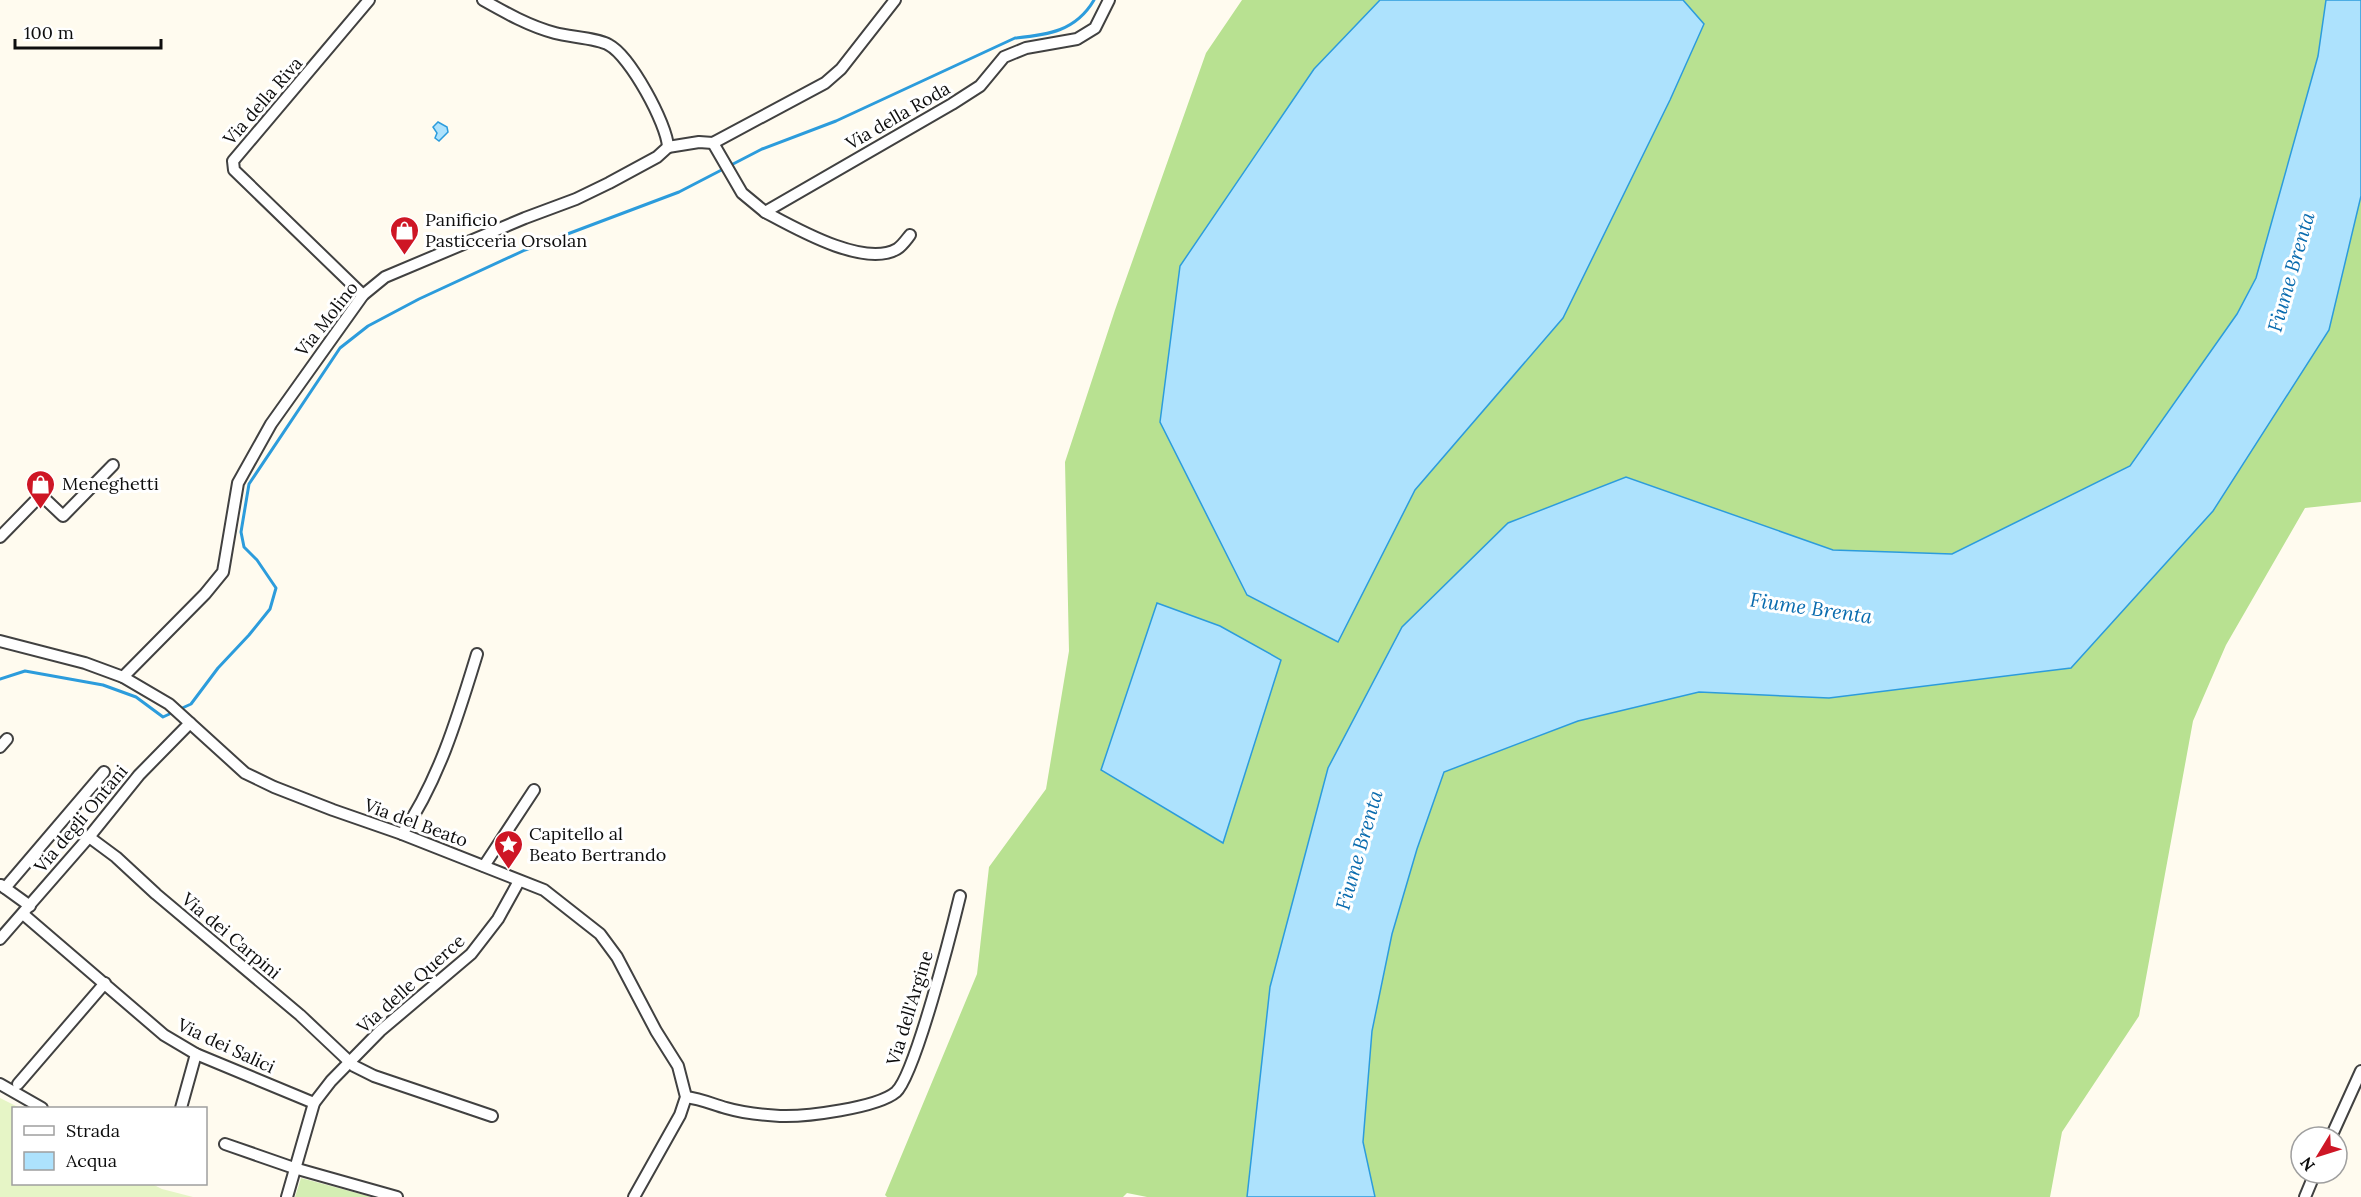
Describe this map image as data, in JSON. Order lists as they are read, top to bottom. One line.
{"streets":{"street":["Via della Riva","Via della Roda","Via Molino","Via degli Ontani","Via del Beato","Via dei Carpini","Via delle Querce","Via dell'Argine","Via dei Salici"]},"crossings":[["Via della Riva","Via Molino"],["Via Molino","Via del Beato"],["Via degli Ontani","Via del Beato"],["Via degli Ontani","Via dei Carpini"],["Via degli Ontani","Via dei Salici"],["Via del Beato","Via delle Querce"],["Via del Beato","Via dell'Argine"],["Via dei Carpini","Via delle Querce"],["Via delle Querce","Via dei Salici"]],"water":["Fiume Brenta"],"places":{"shop":["Panificio Pasticceria Orsolan","Meneghetti"],"place":["Capitello al Beato Bertrando"]},"legend":["Strada","Acqua"],"scale_bar":"100 m","north":"bottom left"}
